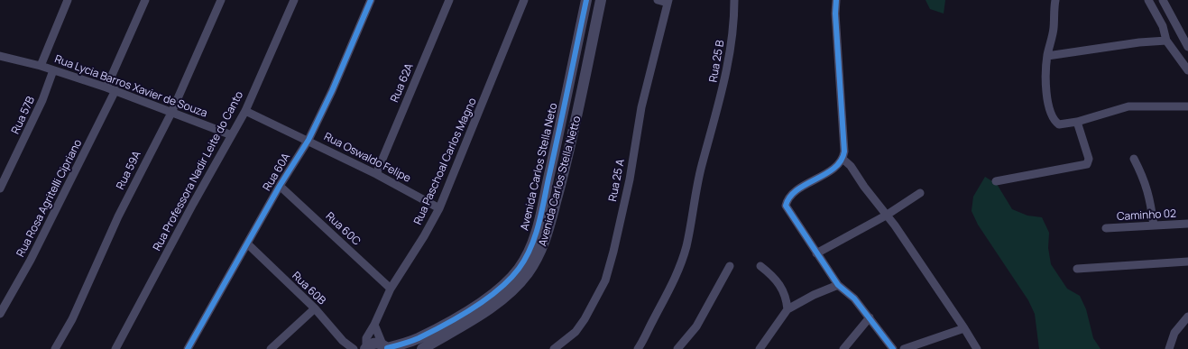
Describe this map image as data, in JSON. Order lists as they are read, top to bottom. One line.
{"streets":{"street":["Rua 25 B","Rua 62A","Rua Lycia Barros Xavier de Souza","Rua 57B","Rua Oswaldo Felipe","Rua Paschoal Carlos Magno","Avenida Carlos Stella Neto","Rua 59A","Rua Professora Nadir Leite do Canto","Rua 60A","Rua 25 A","Avenida Carlos Stella Netto","Rua Rosa Agritelli Cipriano","Caminho 02","Rua 60C","Rua 60B"]},"crossings":[["Rua 62A","Rua Oswaldo Felipe"],["Rua Lycia Barros Xavier de Souza","Rua 57B"],["Rua Lycia Barros Xavier de Souza","Rua 59A"],["Rua Lycia Barros Xavier de Souza","Rua Professora Nadir Leite do Canto"],["Rua Lycia Barros Xavier de Souza","Rua Rosa Agritelli Cipriano"],["Rua Oswaldo Felipe","Rua Paschoal Carlos Magno"],["Rua Oswaldo Felipe","Rua Professora Nadir Leite do Canto"],["Rua Oswaldo Felipe","Rua 60A"],["Rua Paschoal Carlos Magno","Avenida Carlos Stella Neto"],["Rua Paschoal Carlos Magno","Rua 60C"],["Rua 60A","Rua 60C"],["Rua 60A","Rua 60B"]]}
